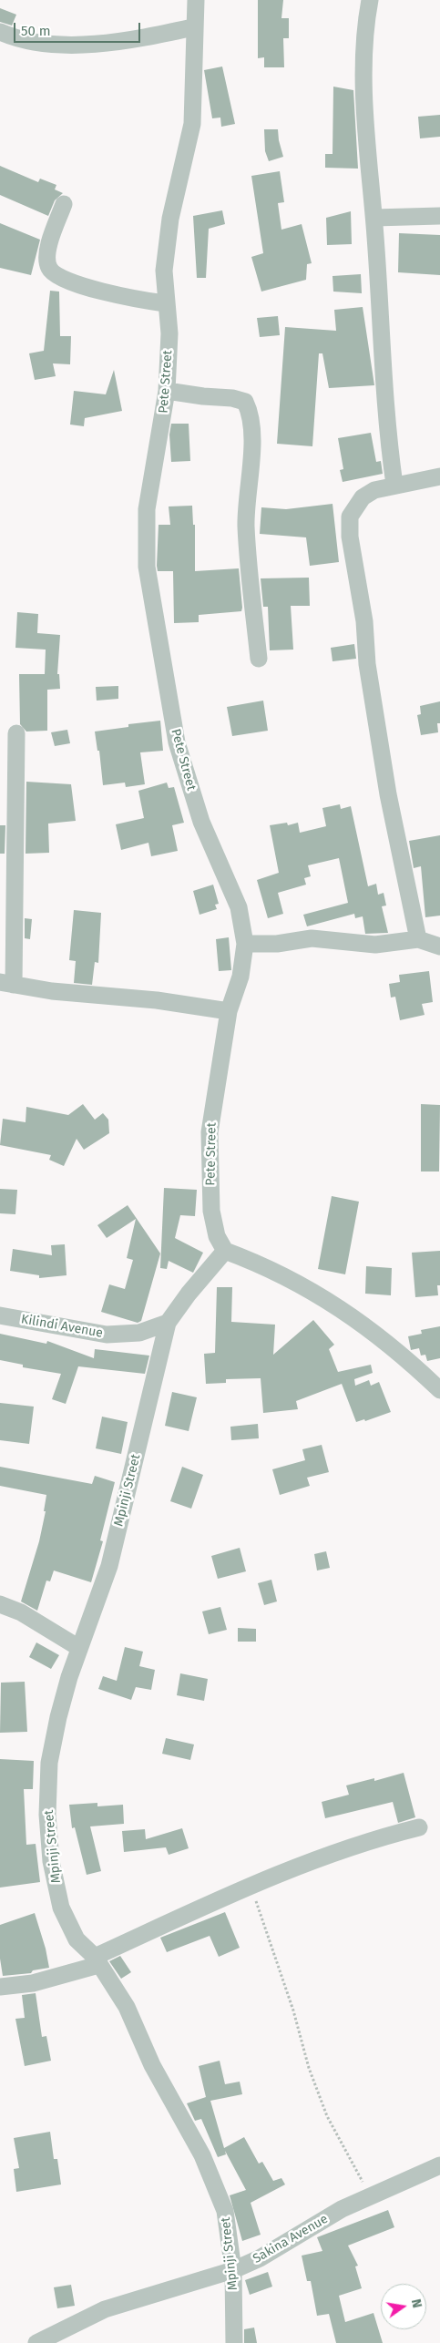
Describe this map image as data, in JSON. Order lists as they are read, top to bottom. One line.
{"streets":{"street":["Pete Street","Kilindi Avenue","Mpinji Street","Sakina Avenue"]},"crossings":[["Kilindi Avenue","Mpinji Street"],["Mpinji Street","Sakina Avenue"]],"scale_bar":"50 m","north":"right"}
